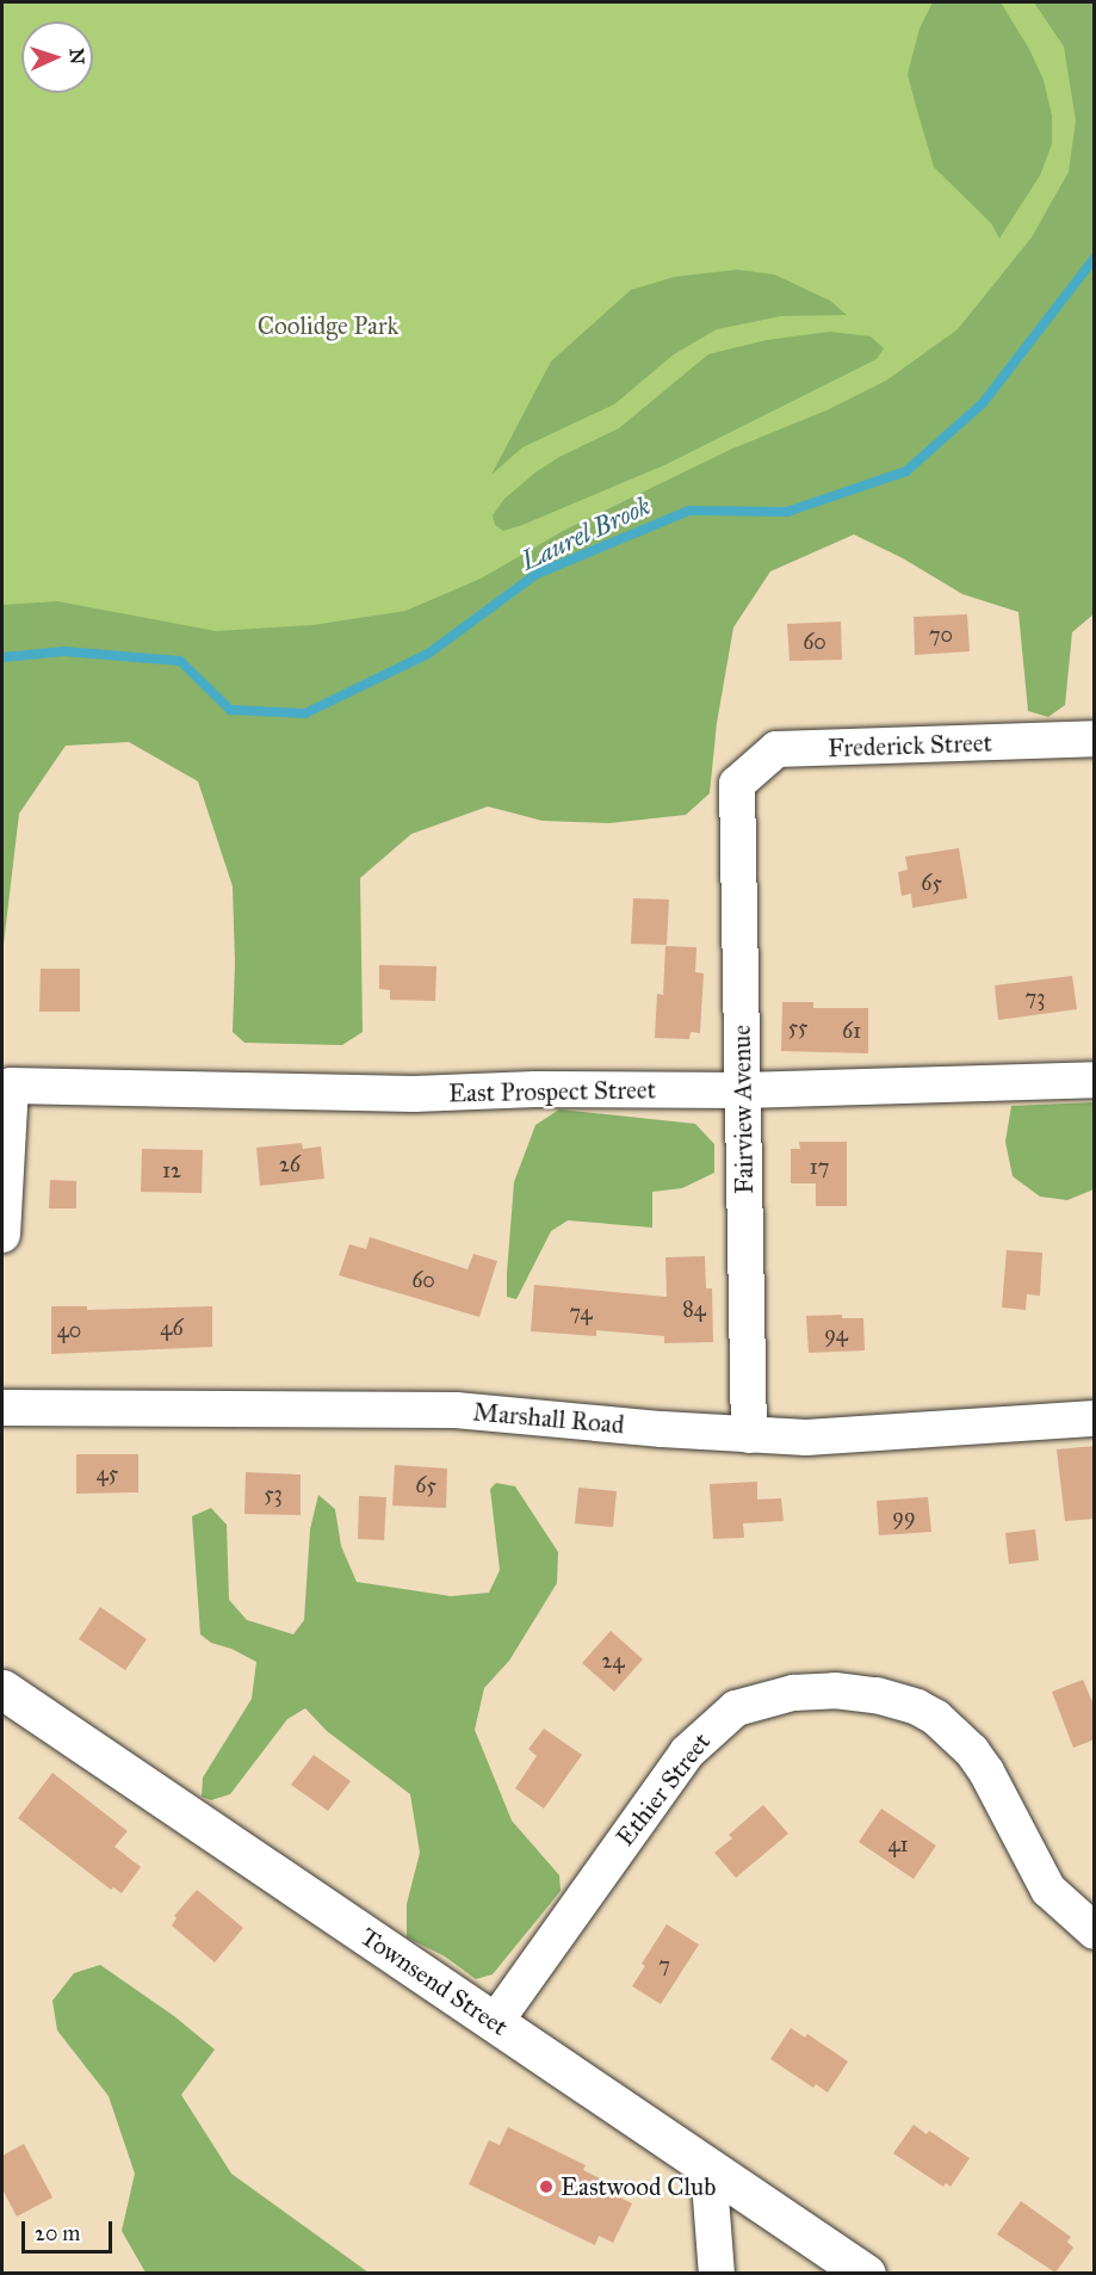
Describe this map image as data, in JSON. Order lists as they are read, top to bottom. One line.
{"streets":{"street":["Frederick Street","East Prospect Street","Fairview Avenue","Marshall Road","Ethier Street","Townsend Street"]},"crossings":[["Frederick Street","Fairview Avenue"],["East Prospect Street","Fairview Avenue"],["Fairview Avenue","Marshall Road"],["Ethier Street","Townsend Street"]],"water":["Laurel Brook"],"parks":["Coolidge Park"],"places":["Eastwood Club"],"house_numbers":["70","60","65","73","55","61","26","17","12","60","84","74","46","40","94","45","65","53","99","24","41","7"],"scale_bar":"20 m","north":"right"}
